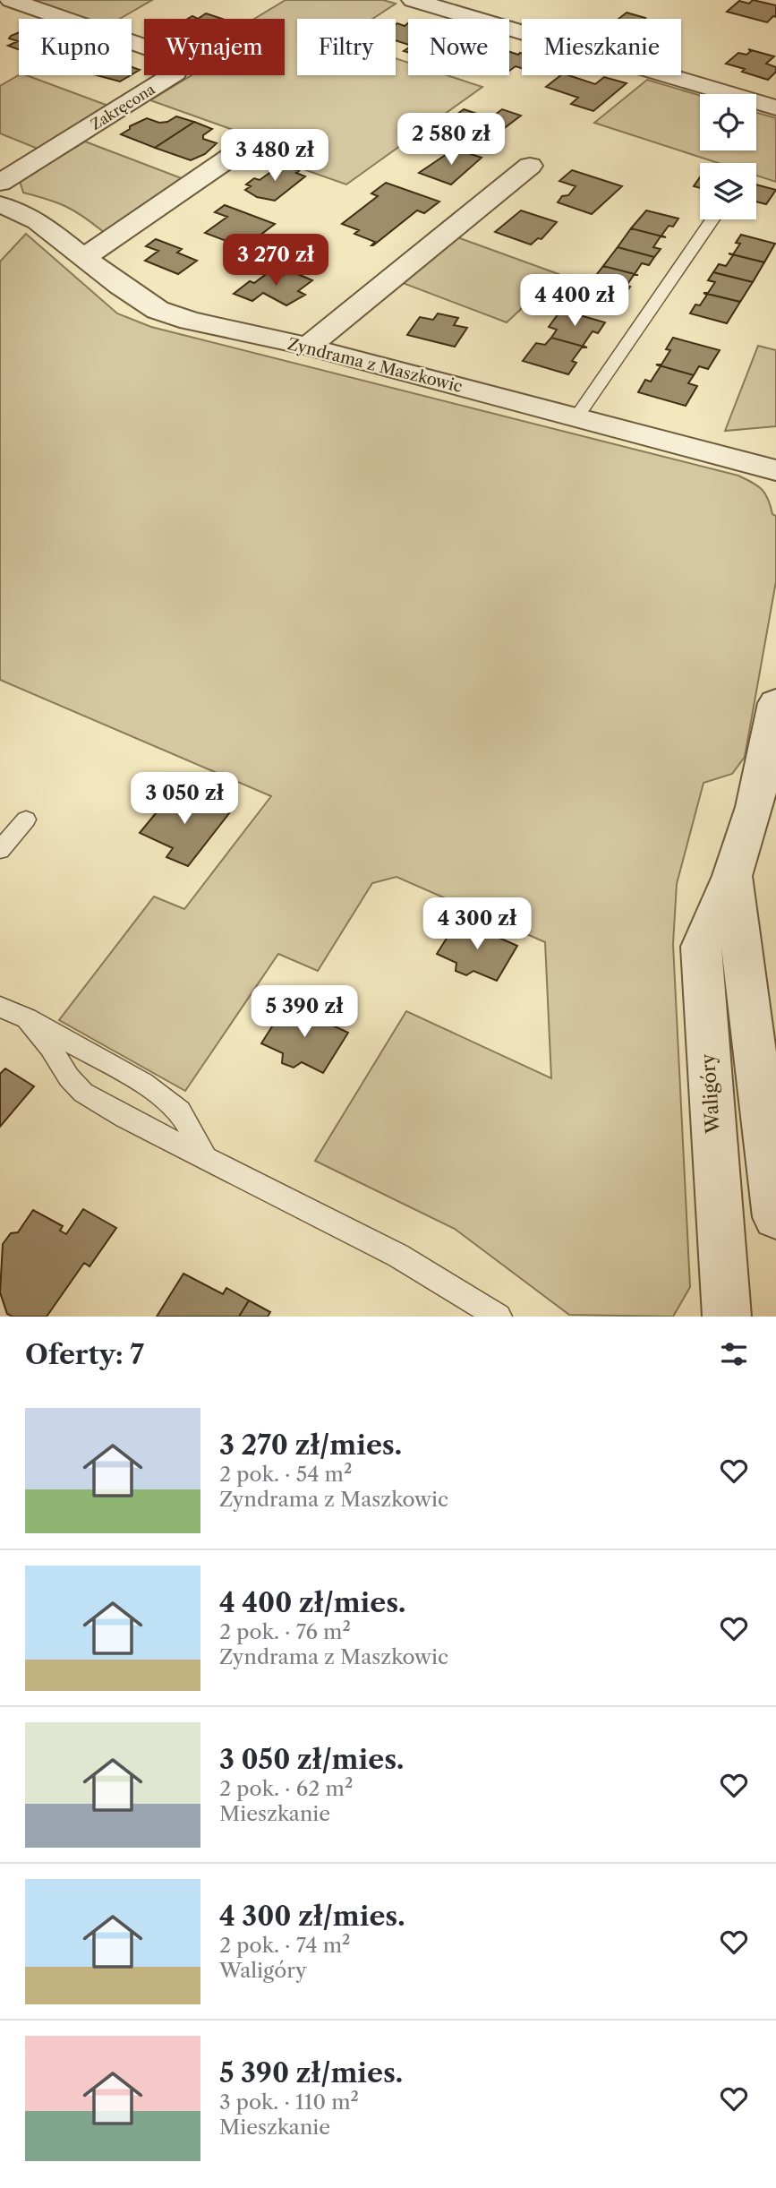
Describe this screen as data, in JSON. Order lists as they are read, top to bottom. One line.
{"streets":{"street":["Zakręcona","Zyndrama z Maszkowic","Waligóry"]},"page":{"chip":["Kupno","Wynajem","Filtry","Nowe","Mieszkanie"],"price":["2 580 zł","3 480 zł","3 270 zł","4 400 zł","3 050 zł","4 300 zł","5 390 zł"],"heading":"Oferty: 7","list":[{"name":"3 270 zł/mies.","note":"2 pok. · 54 m² · Zyndrama z Maszkowic"},{"name":"4 400 zł/mies.","note":"2 pok. · 76 m² · Zyndrama z Maszkowic"},{"name":"3 050 zł/mies.","note":"2 pok. · 62 m² · Mieszkanie"},{"name":"4 300 zł/mies.","note":"2 pok. · 74 m² · Waligóry"},{"name":"5 390 zł/mies.","note":"3 pok. · 110 m² · Mieszkanie"}]}}
